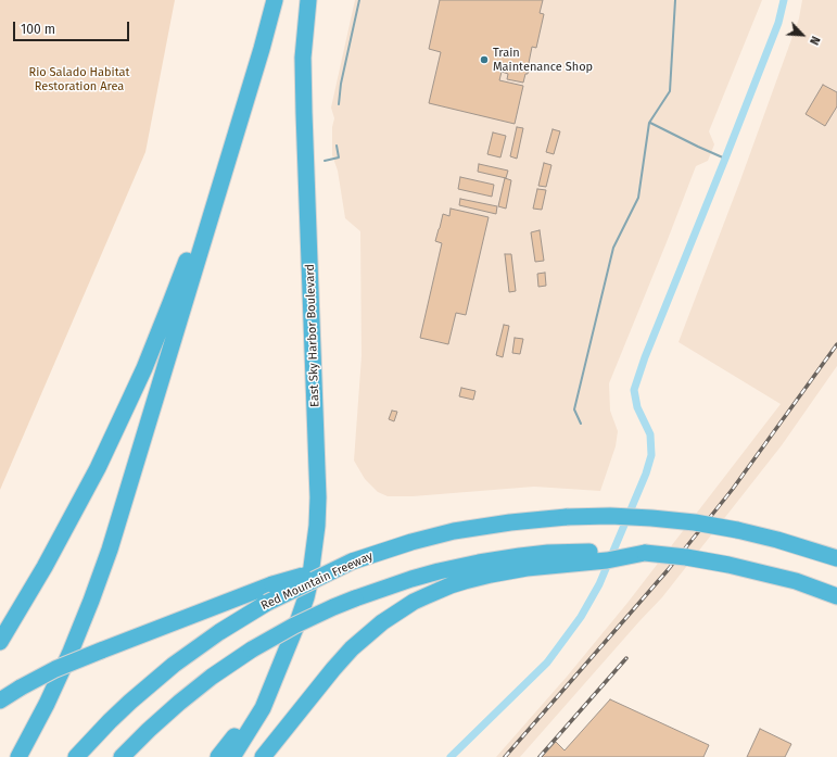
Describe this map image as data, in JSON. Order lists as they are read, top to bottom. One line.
{"streets":{"highway":["East Sky Harbor Boulevard","Red Mountain Freeway"]},"parks":["Rio Salado Habitat Restoration Area"],"places":["Train Maintenance Shop"],"scale_bar":"100 m","north":"bottom right"}
